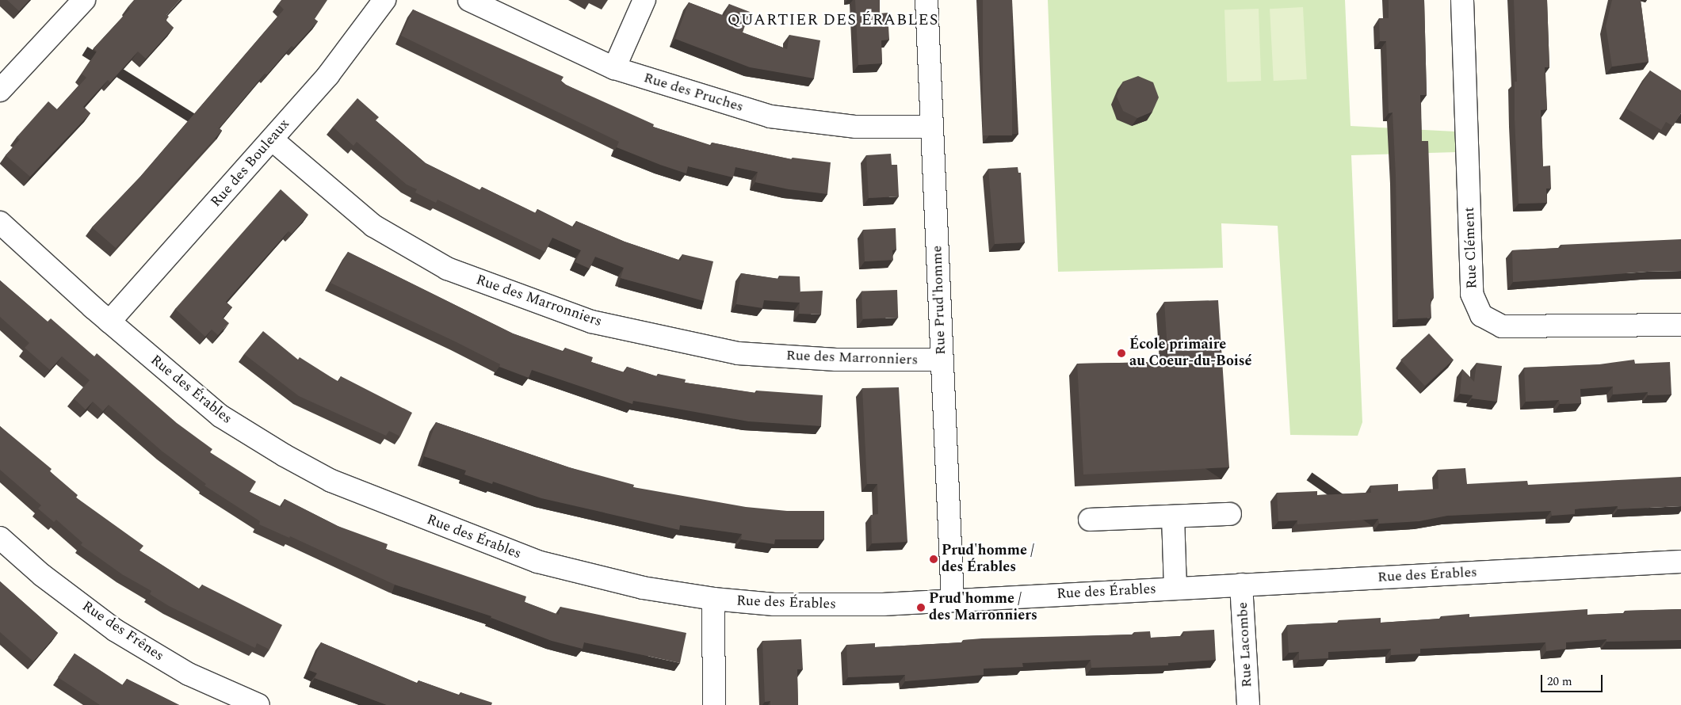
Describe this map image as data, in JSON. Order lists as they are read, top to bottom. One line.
{"streets":{"street":["Rue des Pruches","Rue des Bouleaux","Rue Clément","Rue Prud'homme","Rue des Marronniers","Rue des Érables","Rue des Frênes","Rue Lacombe"]},"crossings":[["Rue des Pruches","Rue Prud'homme"],["Rue des Bouleaux","Rue des Marronniers"],["Rue des Bouleaux","Rue des Érables"],["Rue Prud'homme","Rue des Marronniers"],["Rue Prud'homme","Rue des Érables"],["Rue des Érables","Rue Lacombe"]],"districts":["QUARTIER DES ÉRABLES"],"places":["École primaire au Coeur‑du‑Boisé","Prud'homme / des Érables","Prud'homme / des Marronniers"],"scale_bar":"20 m"}
